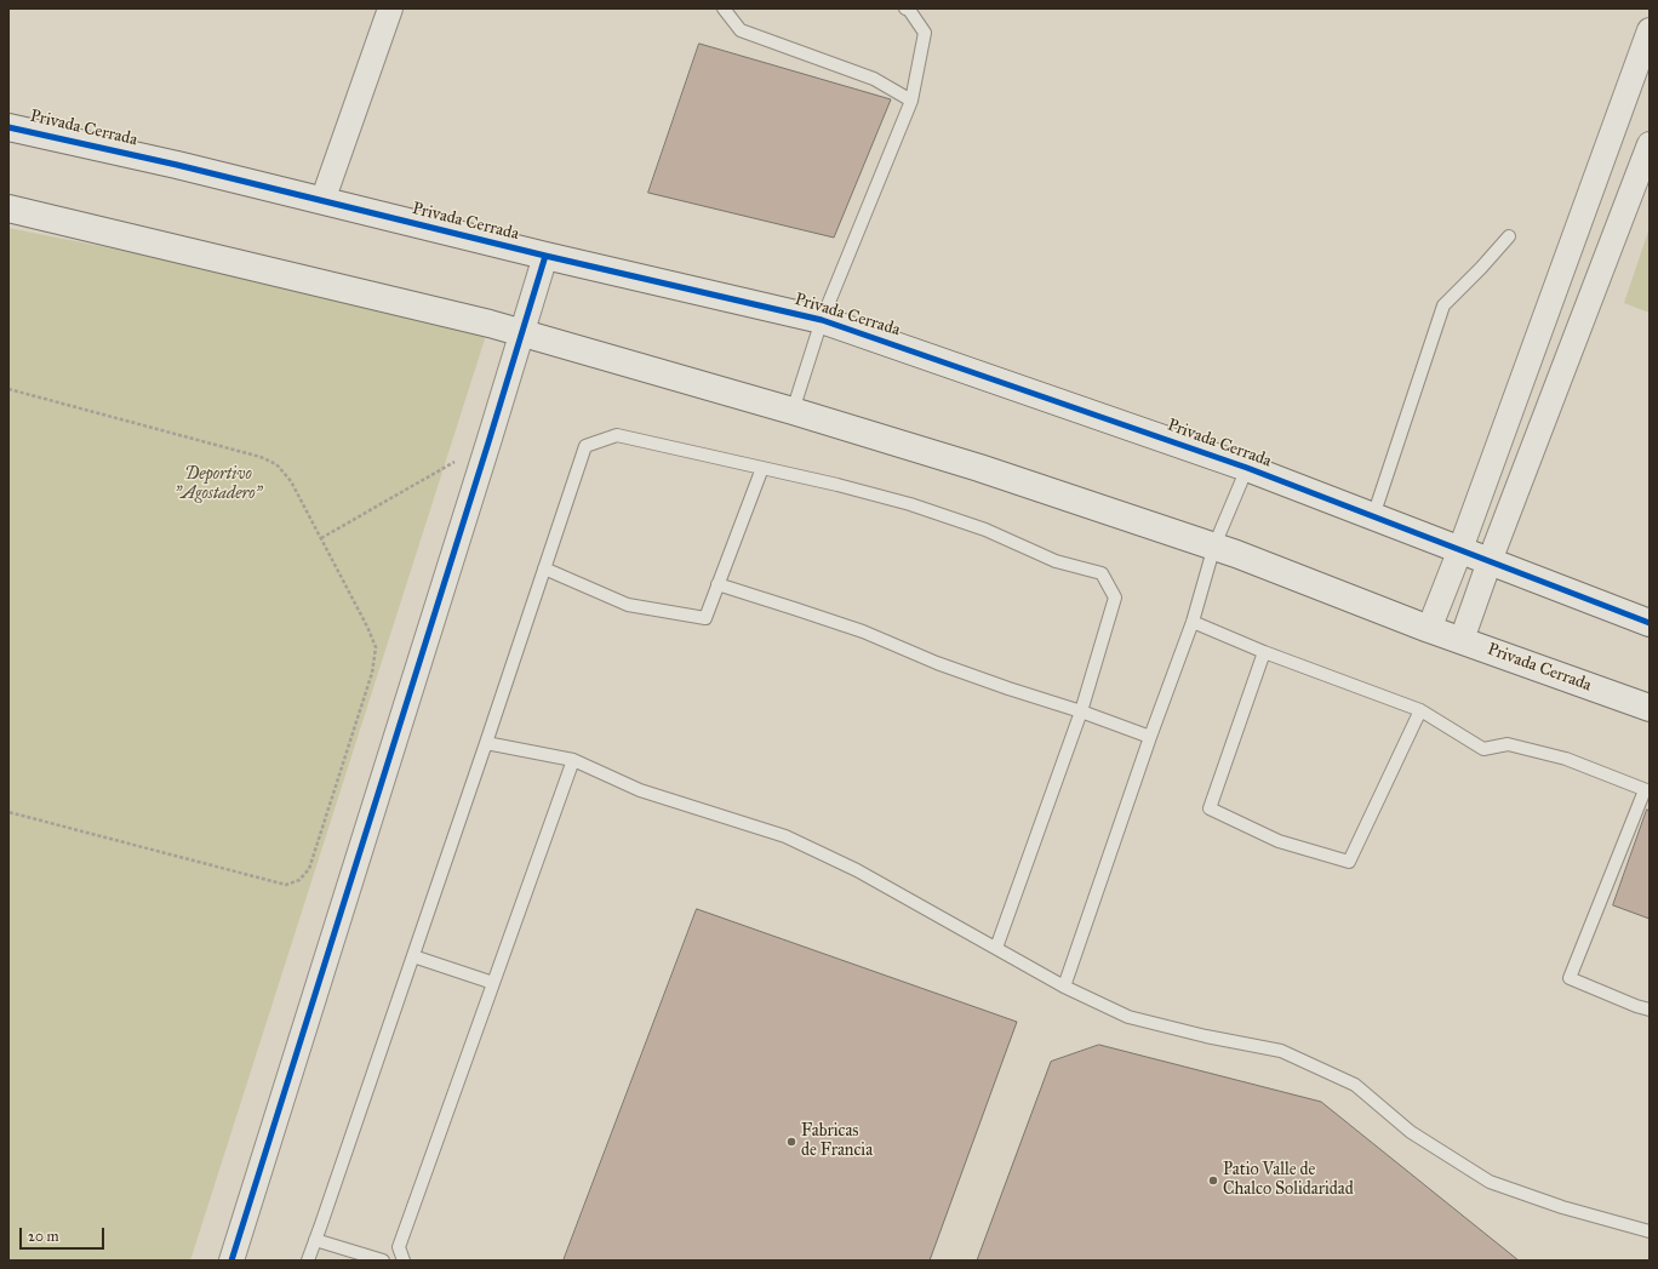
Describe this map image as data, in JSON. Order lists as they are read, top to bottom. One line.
{"streets":{"street":["Privada Cerrada"]},"parks":["Deportivo \"Agostadero\""],"places":["Fabricas de Francia","Patio Valle de Chalco Solidaridad"],"scale_bar":"20 m"}
